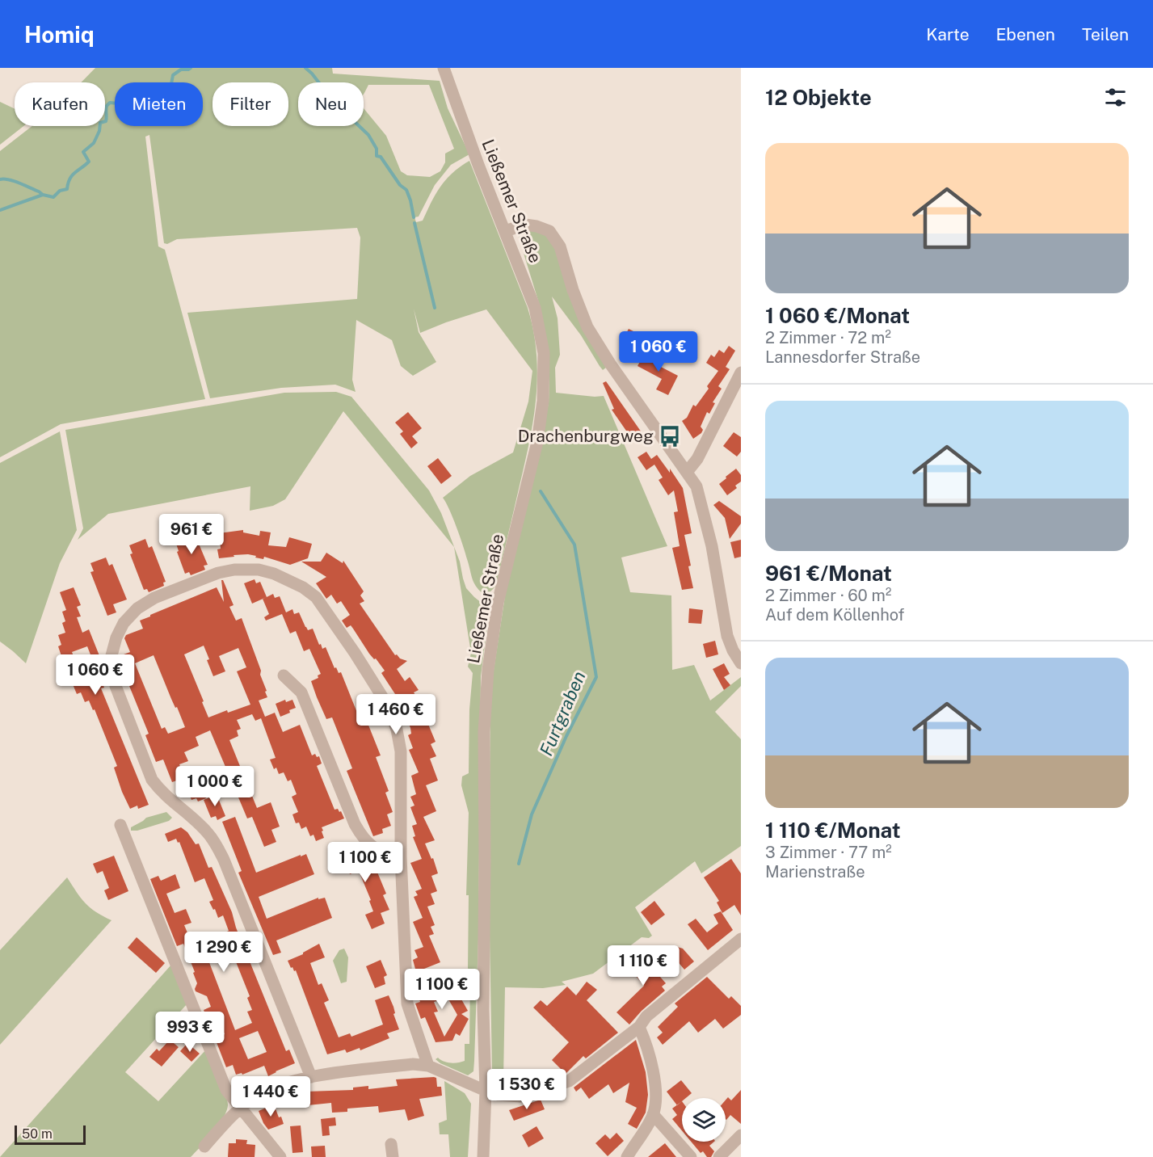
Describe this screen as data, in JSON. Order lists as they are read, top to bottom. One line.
{"streets":{"street":["Ließemer Straße"]},"water":["Furtgraben"],"places":{"bus stop":["Drachenburgweg"]},"scale_bar":"50 m","page":{"header":"Homiq","nav":["Karte","Ebenen","Teilen"],"heading":"12 Objekte","chip":["Kaufen","Mieten","Filter","Neu"],"list":[{"name":"1 060 €/Monat","note":"2 Zimmer · 72 m² · Lannesdorfer Straße"},{"name":"961 €/Monat","note":"2 Zimmer · 60 m² · Auf dem Köllenhof"},{"name":"1 110 €/Monat","note":"3 Zimmer · 77 m² · Marienstraße"}],"price":["1 060 €","961 €","1 060 €","1 460 €","1 000 €","1 100 €","1 290 €","1 110 €","1 100 €","993 €","1 530 €","1 440 €"],"scale":"50 m"}}
